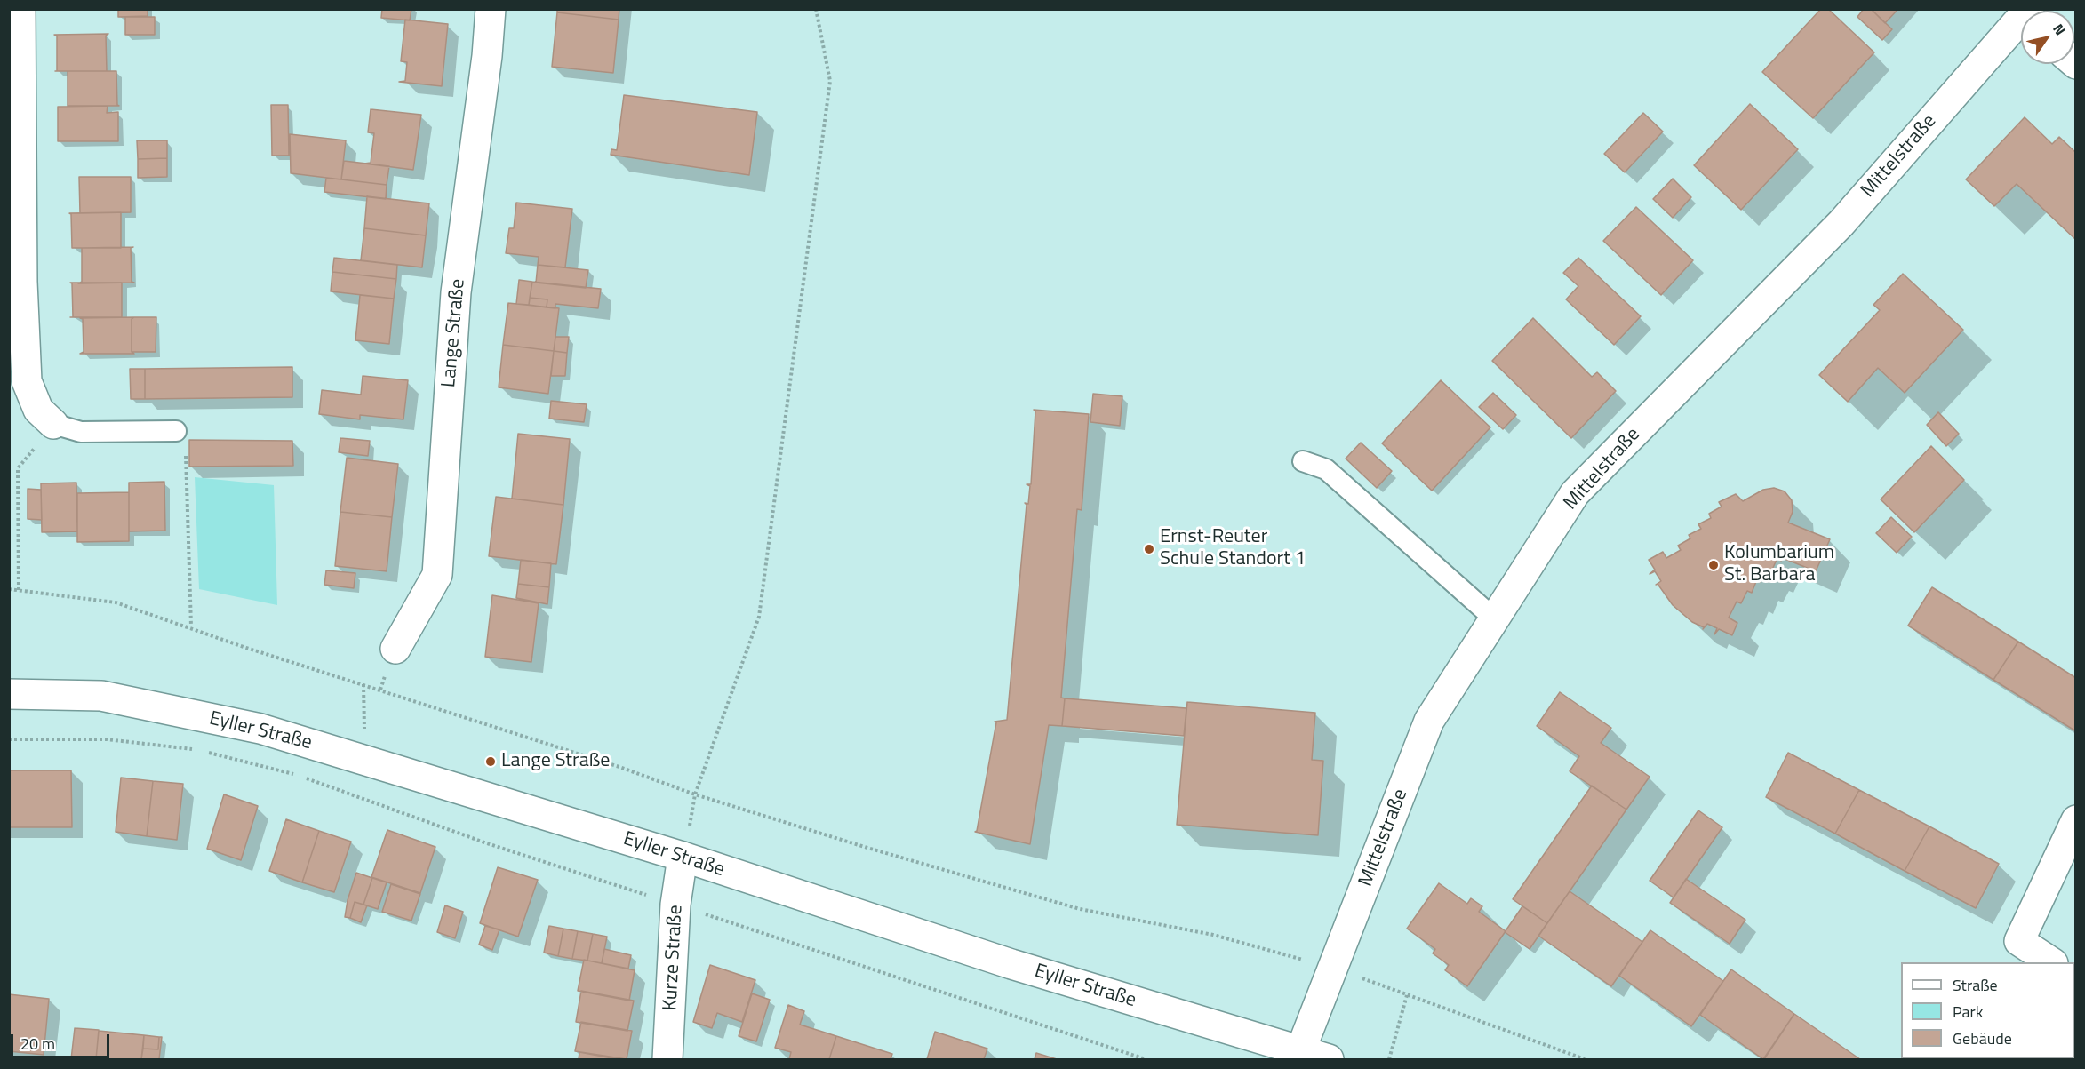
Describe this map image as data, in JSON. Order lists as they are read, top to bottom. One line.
{"streets":{"street":["Mittelstraße","Lange Straße","Eyller Straße","Kurze Straße"]},"crossings":[["Mittelstraße","Eyller Straße"],["Eyller Straße","Kurze Straße"]],"places":["Ernst-Reuter Schule Standort 1","Kolumbarium St. Barbara","Lange Straße"],"legend":["Straße","Park","Gebäude"],"scale_bar":"20 m","north":"top right"}
